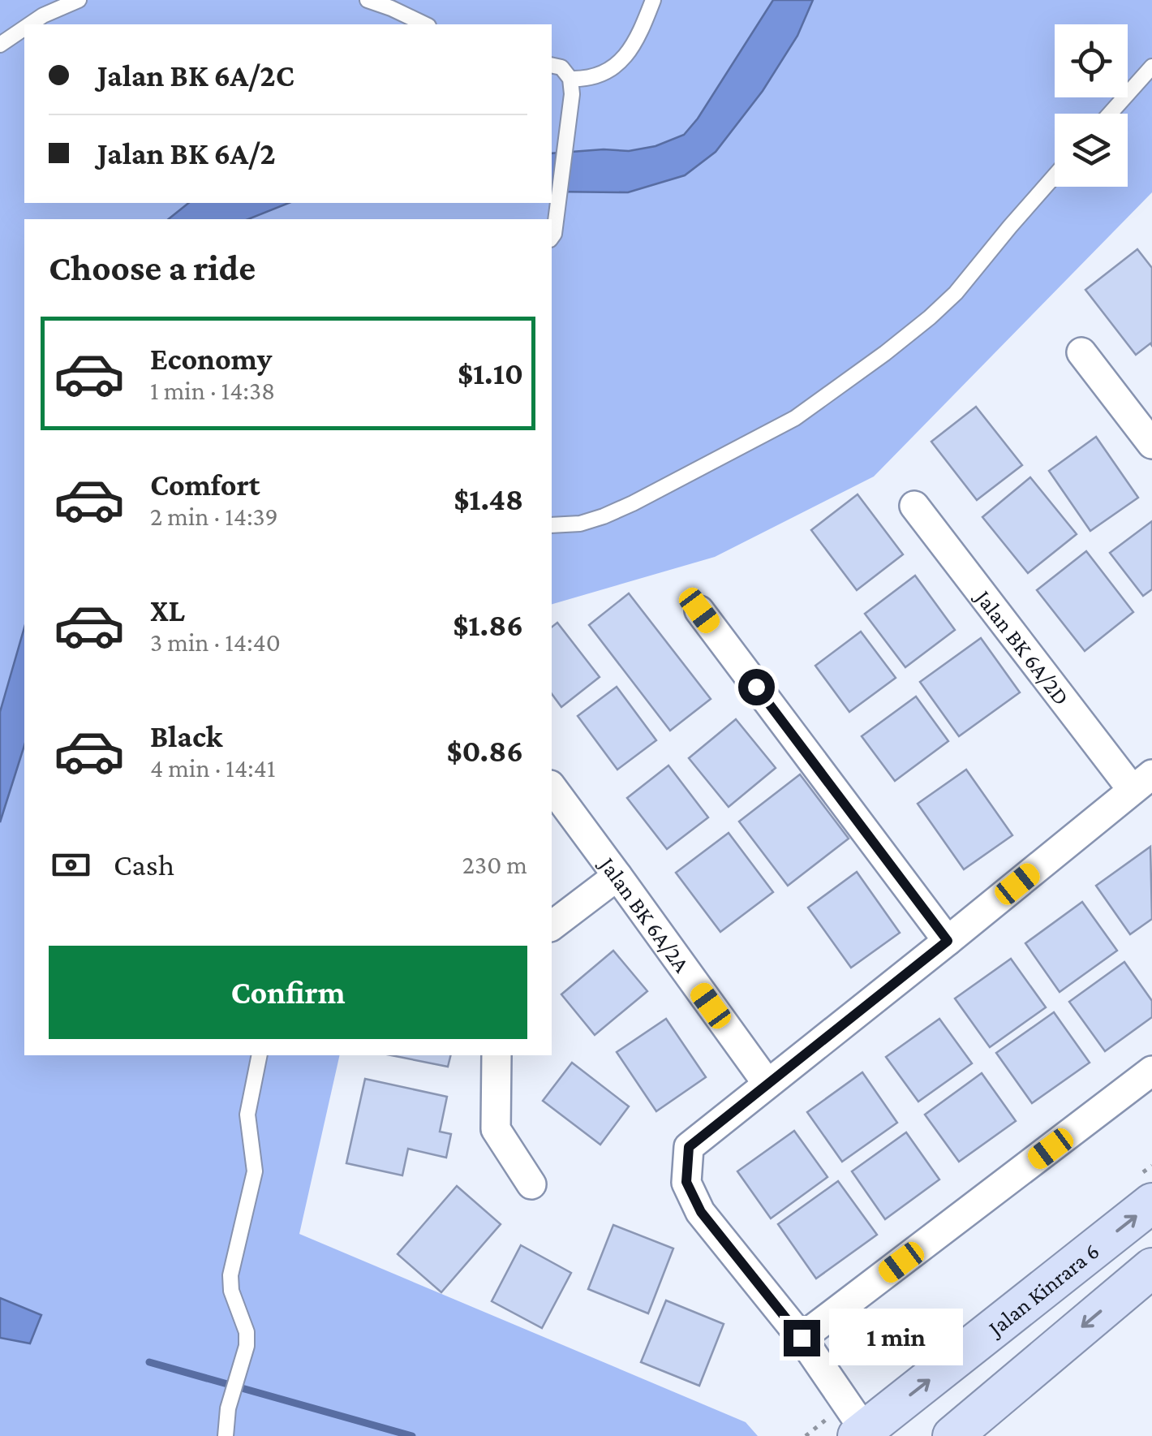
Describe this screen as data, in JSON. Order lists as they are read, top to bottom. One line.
{"streets":{"main road":["Jalan Kinrara 6"],"street":["Jalan BK 6A/2D","Jalan BK 6A/2A"]},"page":{"banner":["Jalan BK 6A/2C","Jalan BK 6A/2"],"heading":"Choose a ride","list":[{"name":"Economy","note":"1 min · 14:38","value":"$1.10"},{"name":"Comfort","note":"2 min · 14:39","value":"$1.48"},{"name":"XL","note":"3 min · 14:40","value":"$1.86"},{"name":"Black","note":"4 min · 14:41","value":"$0.86"}],"pay":["Cash","230 m"],"buttons":"Confirm","bubble":"1 min"}}
